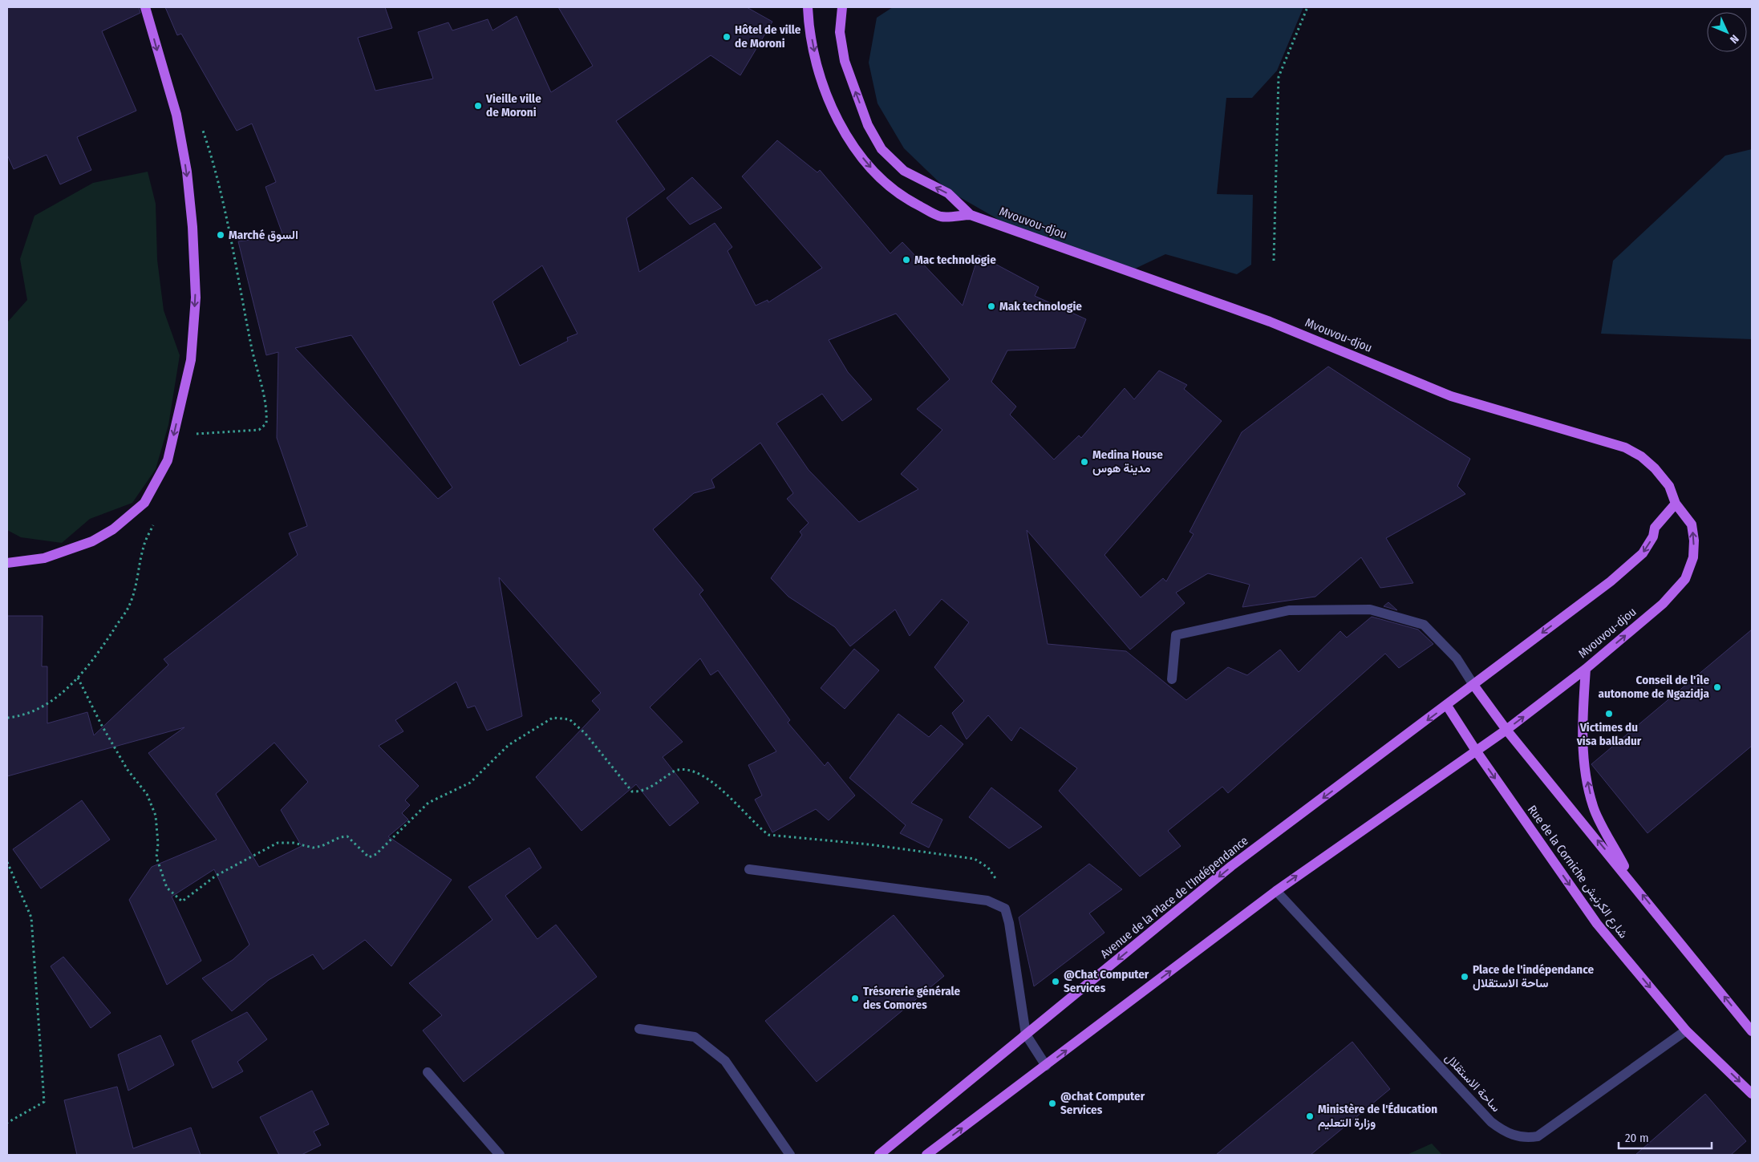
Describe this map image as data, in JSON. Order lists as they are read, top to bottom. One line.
{"streets":{"main road":["Mvouvou-djou","Rue de la Corniche شارع الكرنيش","Avenue de la Place de l'Indépendance"],"street":["ساحة الاستقلال"]},"crossings":[["Mvouvou-djou","Rue de la Corniche شارع الكرنيش"],["Rue de la Corniche شارع الكرنيش","Avenue de la Place de l'Indépendance"],["Rue de la Corniche شارع الكرنيش","ساحة الاستقلال"]],"places":["Hôtel de ville de Moroni","Vieille ville de Moroni","Marché السوق","Mac technologie","Mak technologie","Medina House مدينة هوس","Conseil de l'île autonome de Ngazidja","Victimes du visa balladur","Place de l'indépendance ساحة الاستقلال","@Chat Computer Services","Trésorerie générale des Comores","@chat Computer Services","Ministère de l'Éducation وزارة التعليم"],"scale_bar":"20 m","north":"bottom right"}
